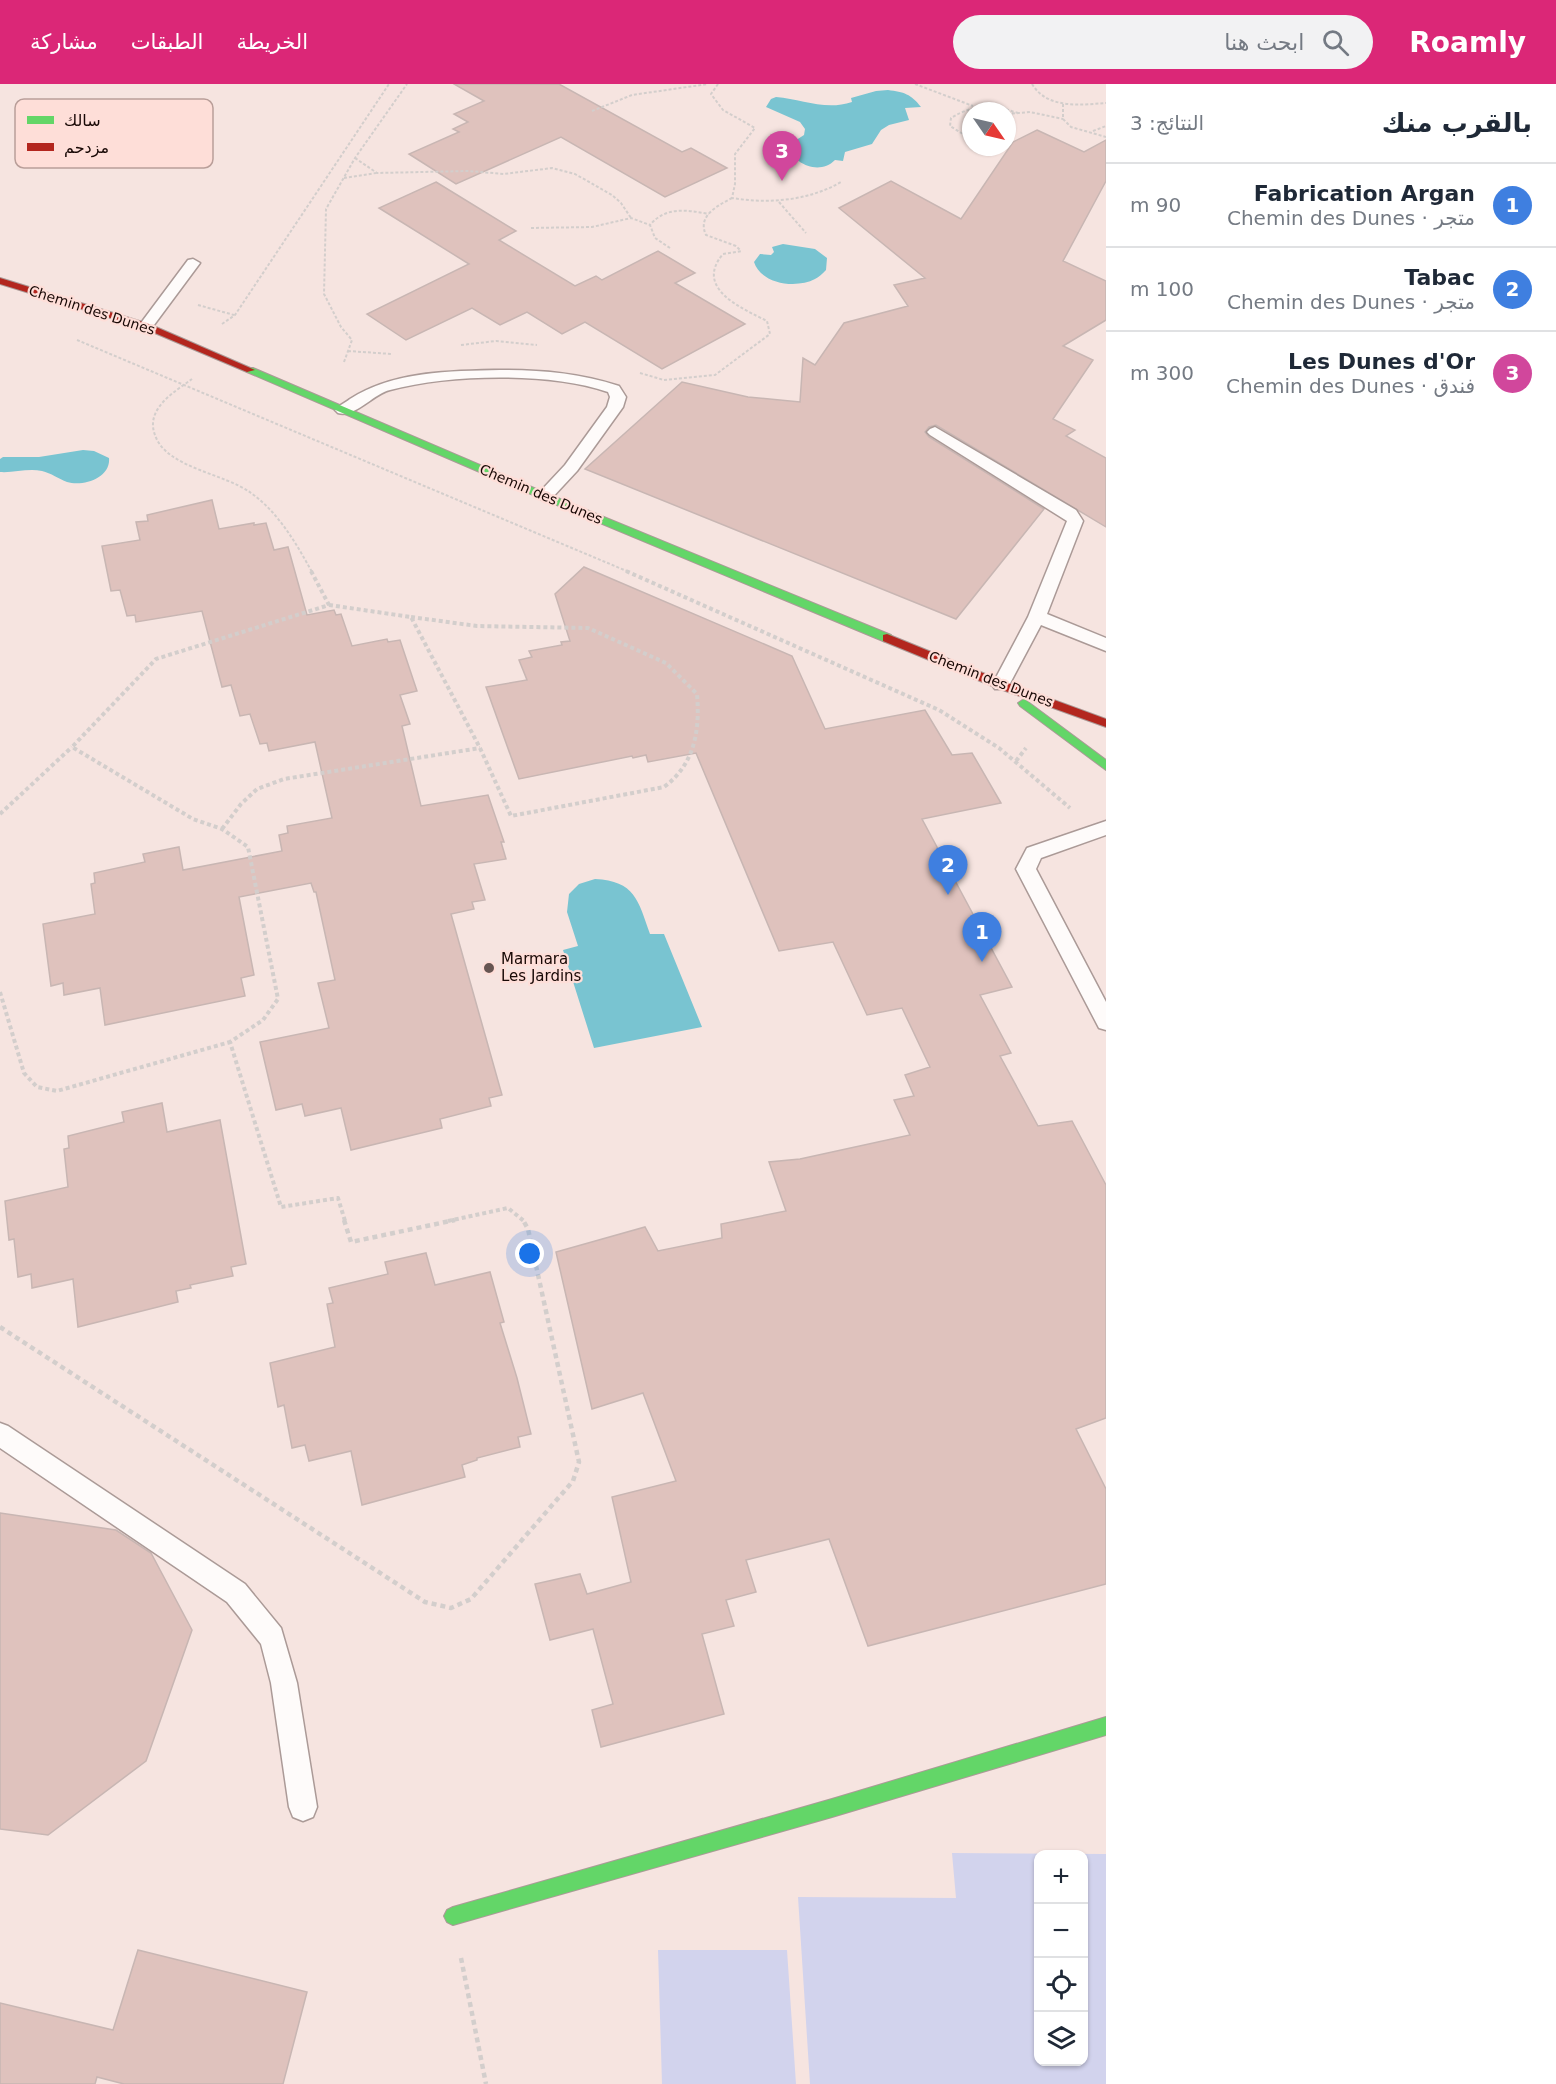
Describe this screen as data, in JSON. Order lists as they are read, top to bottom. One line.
{"streets":{"street":["Chemin des Dunes"]},"places":["Marmara Les Jardins"],"legend":["سالك","مزدحم"],"north":"bottom right","page":{"header":"Roamly","search":"ابحث هنا","nav":["الخريطة","الطبقات","مشاركة"],"heading":["بالقرب منك","النتائج: 3"],"pins":["3","2","1"],"list":[{"mark":"1","name":"Fabrication Argan","note":"متجر · Chemin des Dunes","value":"90 m"},{"mark":"2","name":"Tabac","note":"متجر · Chemin des Dunes","value":"100 m"},{"mark":"3","name":"Les Dunes d'Or","note":"فندق · Chemin des Dunes","value":"300 m"}],"map_buttons":["+","−"]}}
